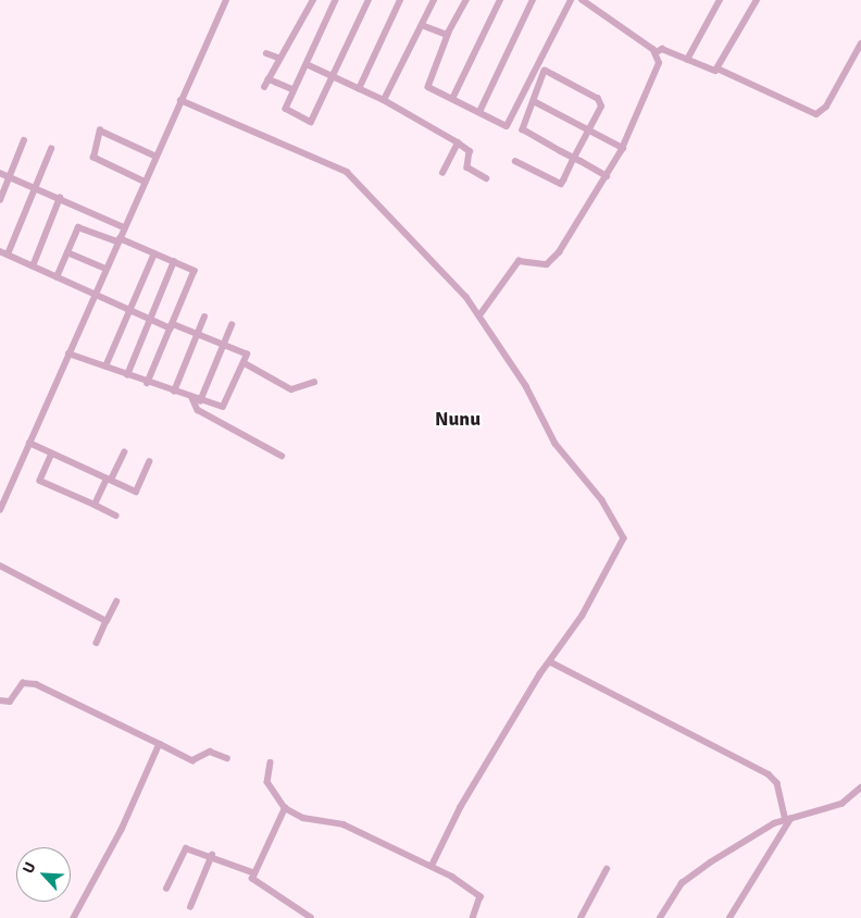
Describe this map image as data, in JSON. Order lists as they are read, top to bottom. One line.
{"districts":["Nunu"],"north":"top left"}
